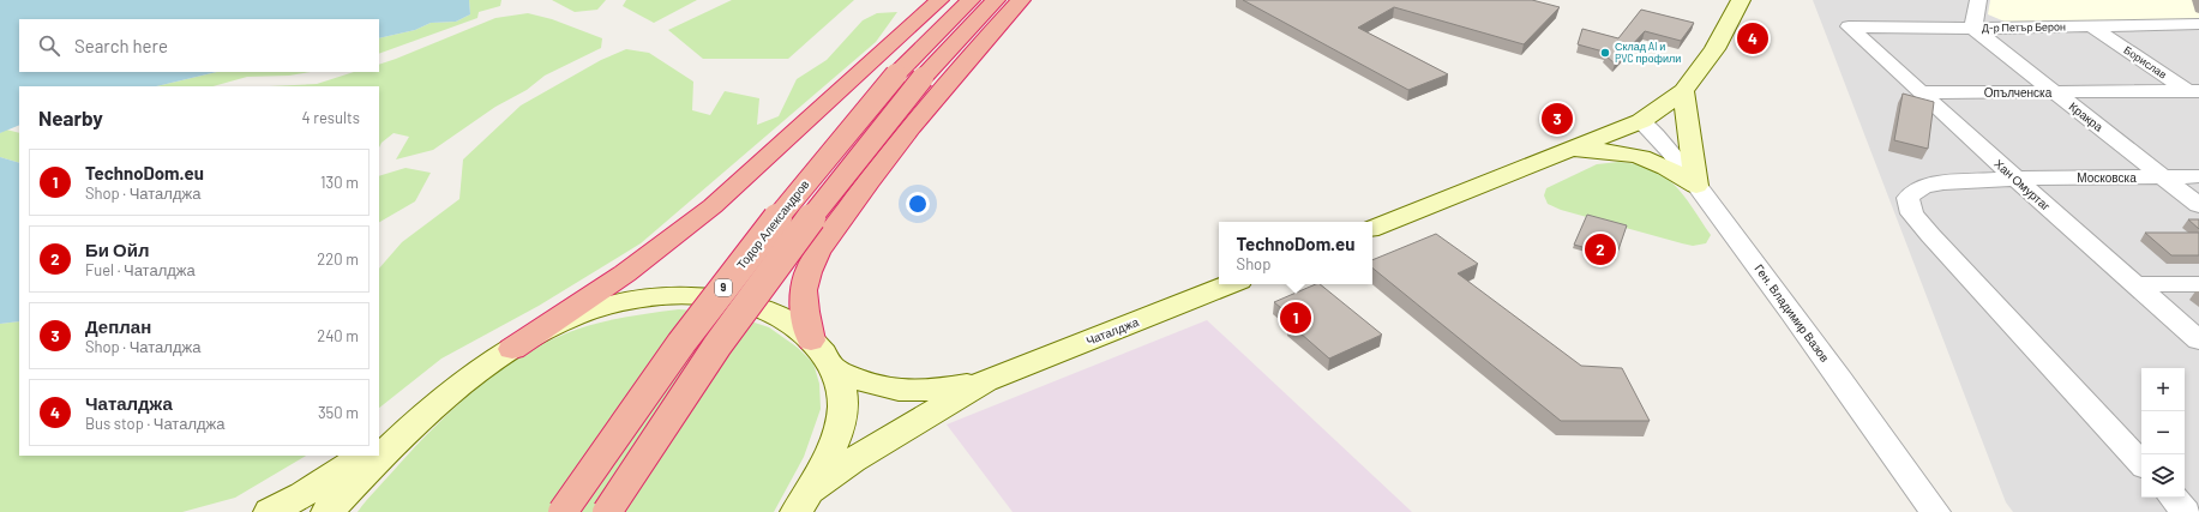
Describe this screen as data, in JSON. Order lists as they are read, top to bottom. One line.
{"streets":{"highway":["Тодор Александров","9"],"main road":["Чаталджа"],"street":["Д-р Петър Берон","Борислав","Опълченска","Кракра","Московска","Хан Омуртаг","Ген. Владимир Вазов"]},"crossings":[["Д-р Петър Берон","Борислав"],["Д-р Петър Берон","Кракра"],["Д-р Петър Берон","Хан Омуртаг"],["Борислав","Опълченска"],["Опълченска","Кракра"],["Опълченска","Хан Омуртаг"],["Кракра","Московска"],["Московска","Хан Омуртаг"]],"places":["Склад Al и PVC профили"],"page":{"search":"Search here","pins":["4","3","2","1"],"heading":["Nearby","4 results"],"list":[{"mark":"1","name":"TechnoDom.eu","note":"Shop · Чаталджа","value":"130 m"},{"mark":"2","name":"Би Ойл","note":"Fuel · Чаталджа","value":"220 m"},{"mark":"3","name":"Деплан","note":"Shop · Чаталджа","value":"240 m"},{"mark":"4","name":"Чаталджа","note":"Bus stop · Чаталджа","value":"350 m"}],"popup":["TechnoDom.eu","Shop"],"map_buttons":["+","−"]}}
